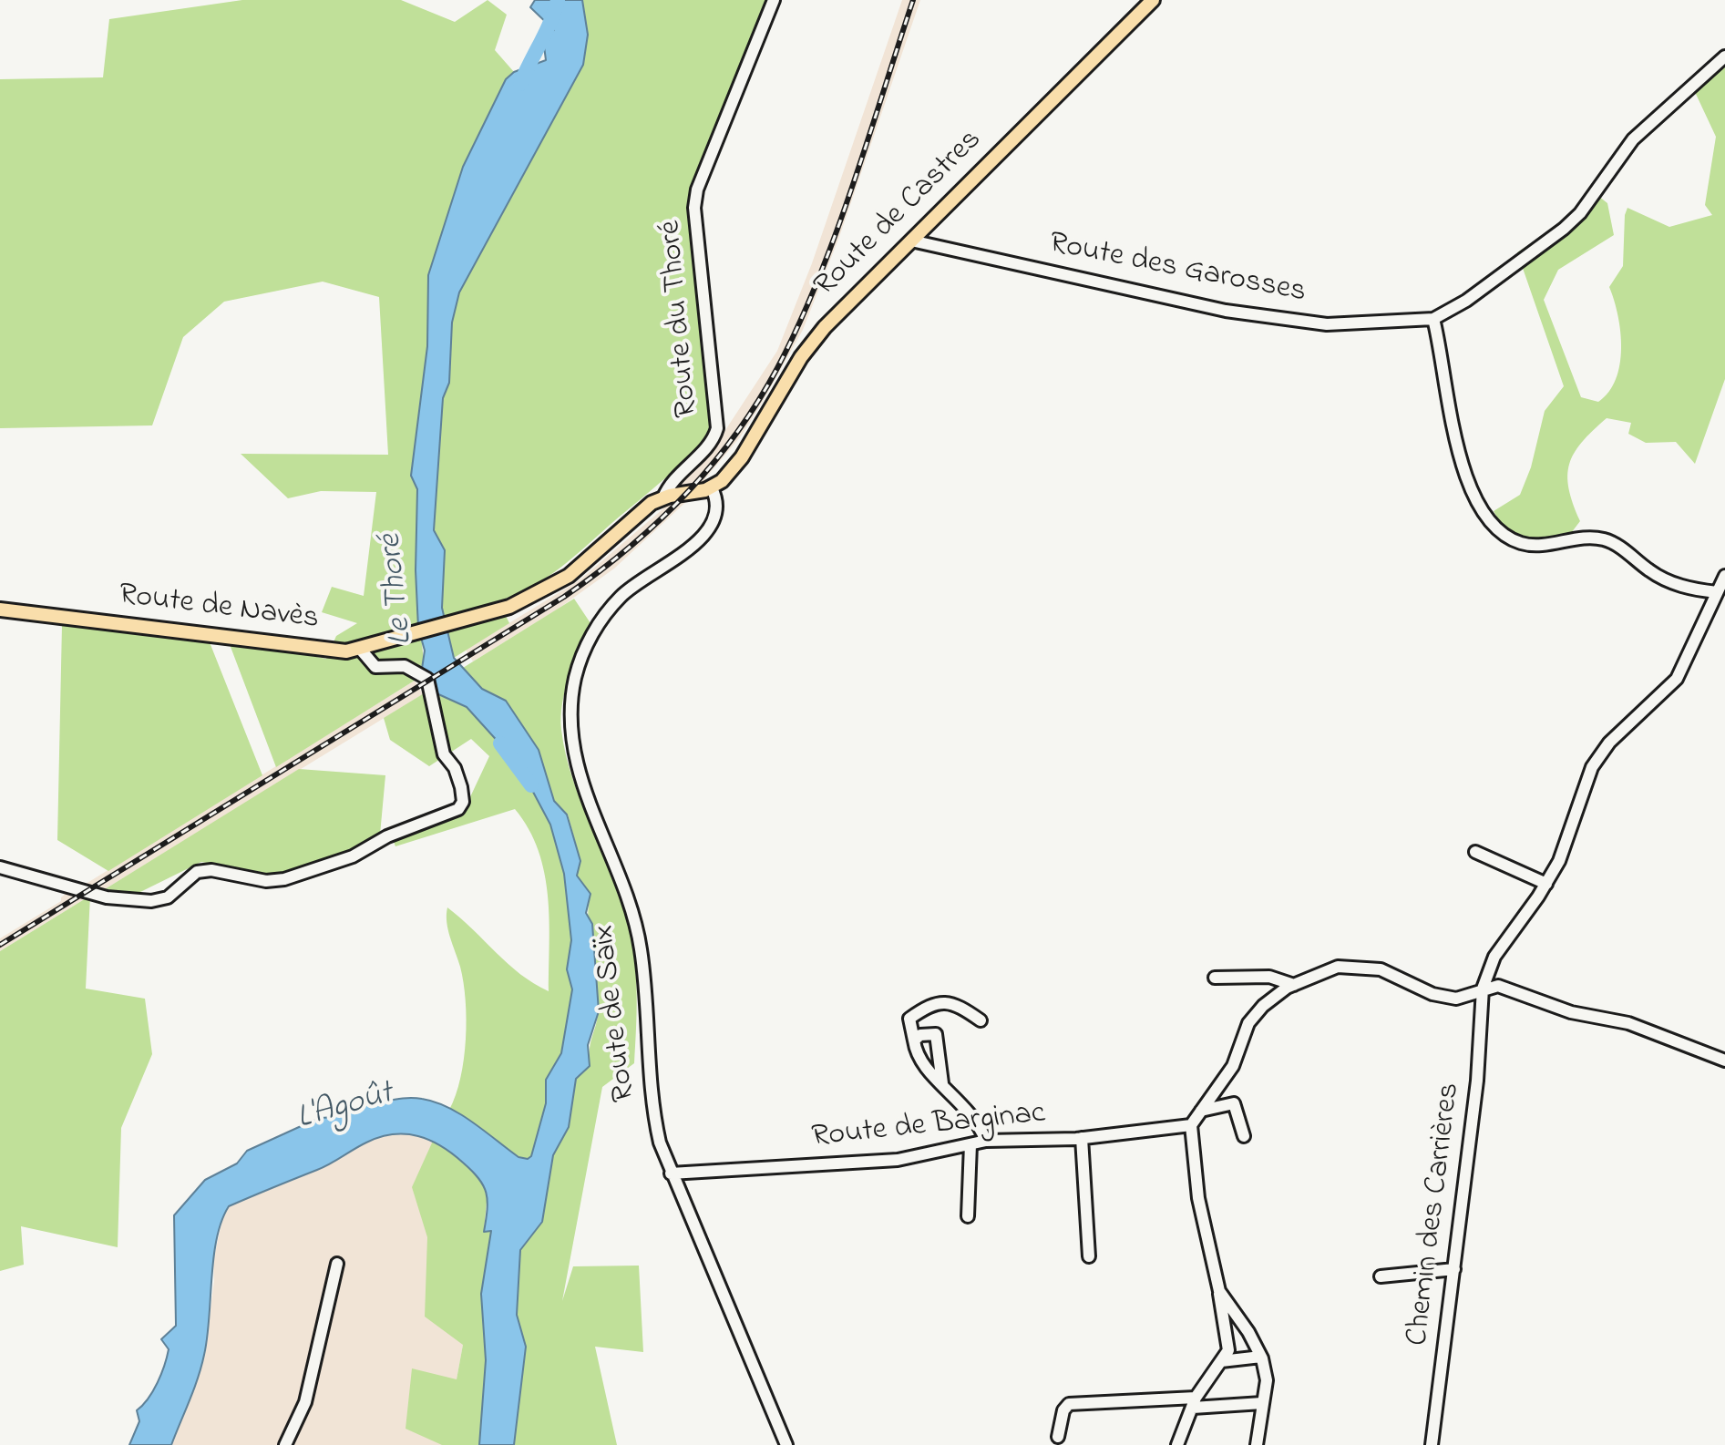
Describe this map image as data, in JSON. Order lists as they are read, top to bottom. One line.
{"streets":{"main road":["Route de Castres","Route de Navès"],"street":["Route des Garosses","Route du Thoré","Route de Saïx","Route de Barginac","Chemin des Carrières"]},"crossings":[["Route de Castres","Route des Garosses"],["Route de Castres","Route de Saïx"],["Route du Thoré","Route de Navès"],["Route de Saïx","Route de Barginac"]],"water":["Le Thoré","L'Agoût"]}
